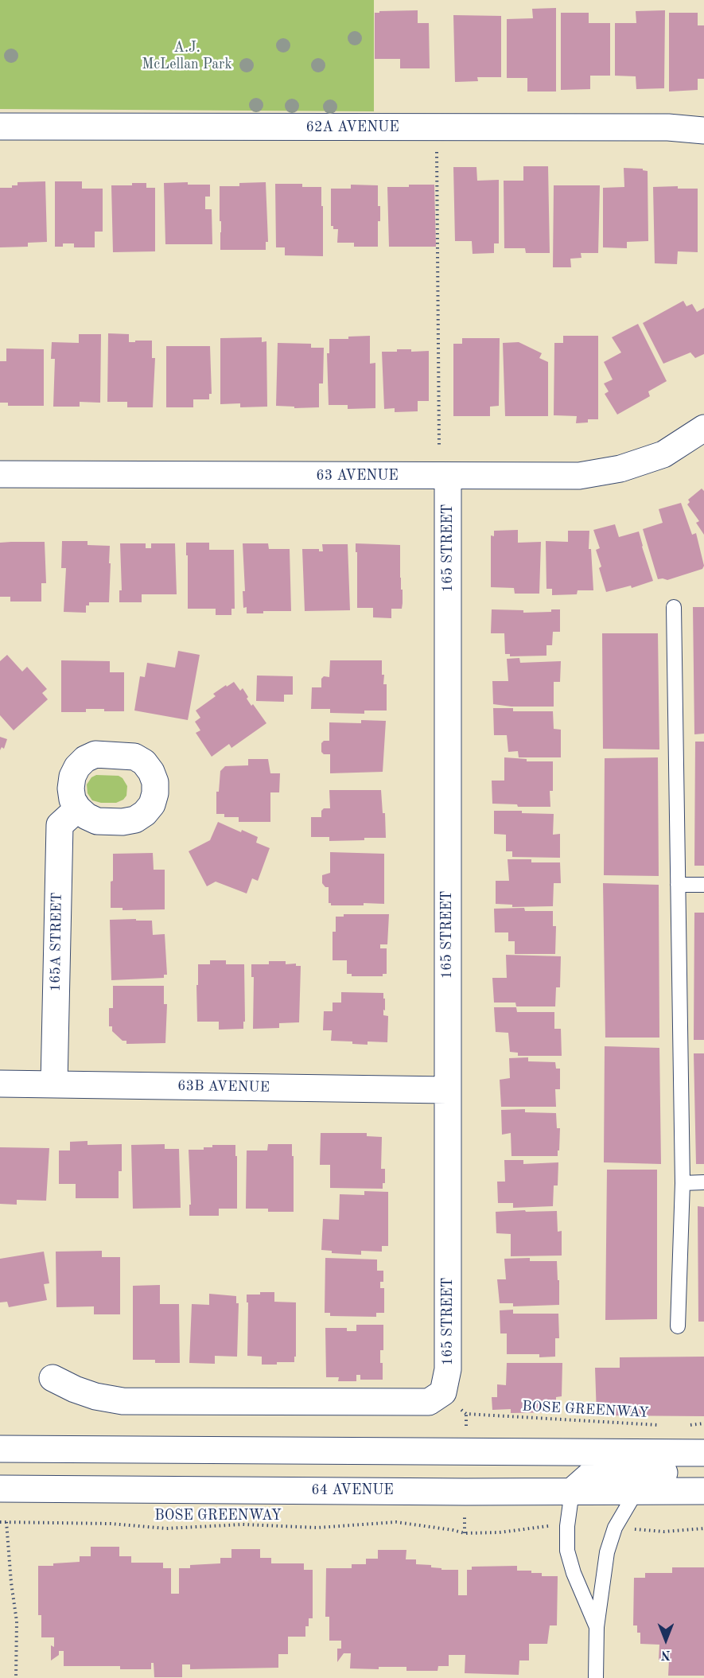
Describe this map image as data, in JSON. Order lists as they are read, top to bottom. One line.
{"streets":{"street":["62A AVENUE","63 AVENUE","165 STREET","165A STREET","63B AVENUE","64 AVENUE"],"path":["BOSE GREENWAY"]},"crossings":[["63 AVENUE","165 STREET"],["165 STREET","63B AVENUE"],["165A STREET","63B AVENUE"]],"parks":["A.J. McLellan Park"],"north":"bottom"}
